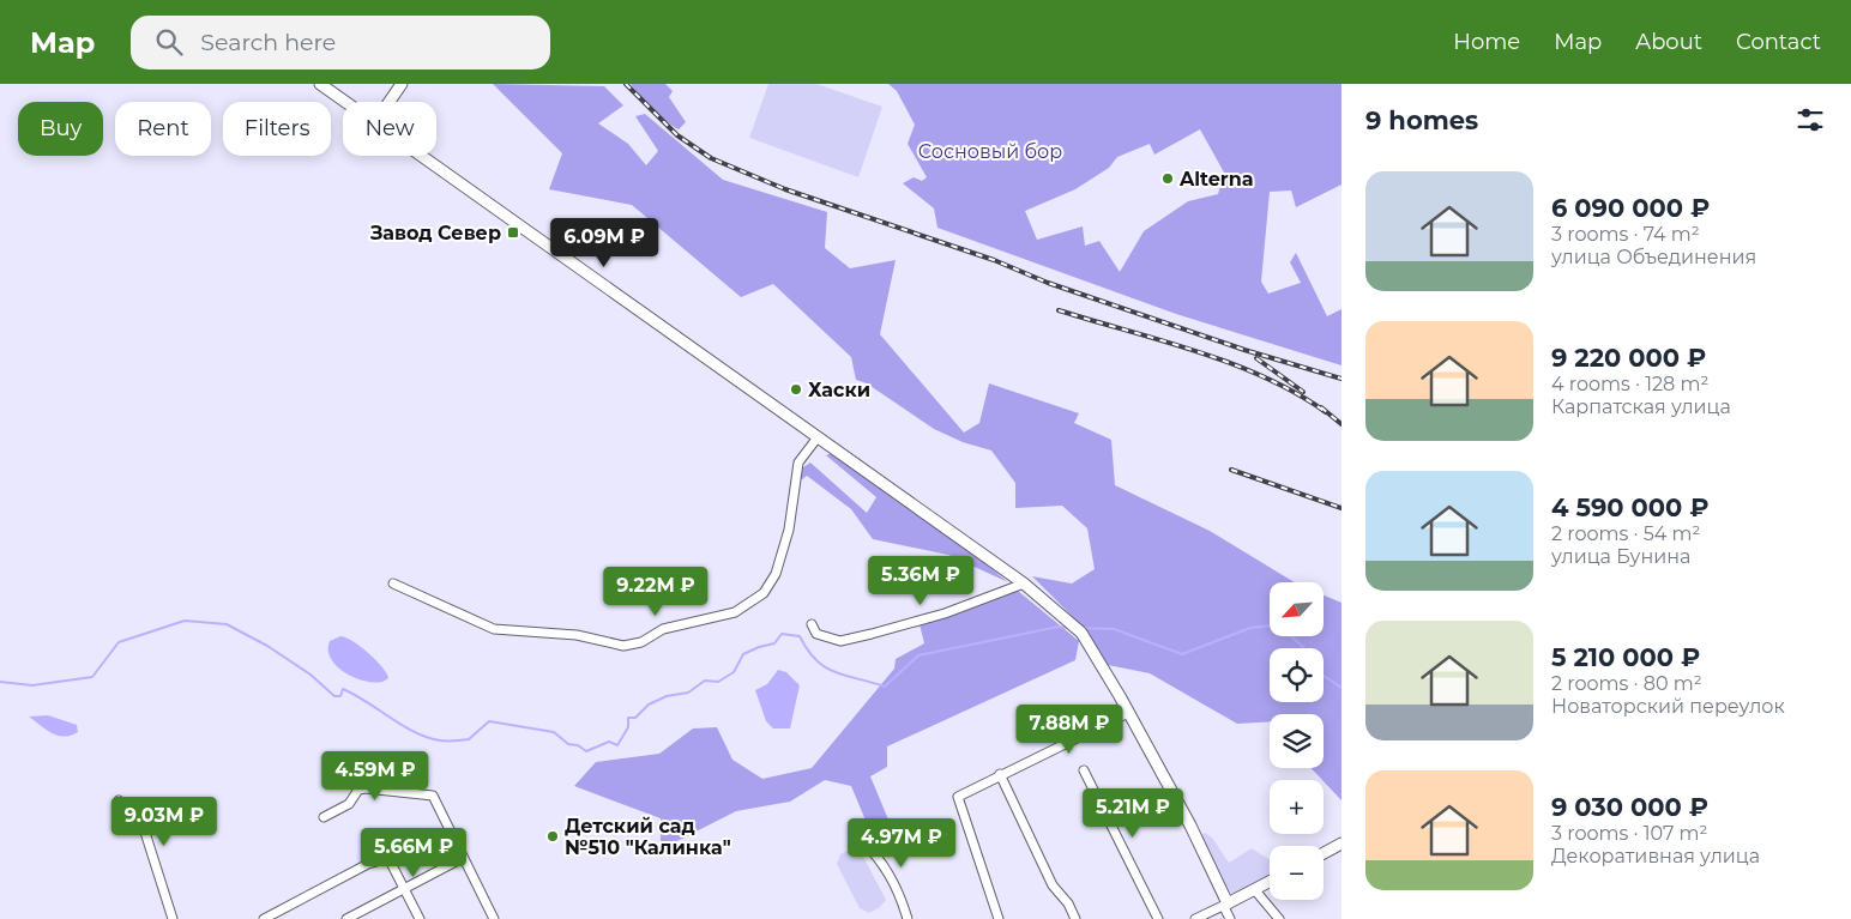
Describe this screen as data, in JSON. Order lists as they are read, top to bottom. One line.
{"parks":["Сосновый бор"],"places":{"other":["Alterna","Хаски","Детский сад №510 \"Калинка\""],"transit":["Завод Север"]},"north":"bottom left","page":{"header":"Map","search":"Search here","nav":["Home","Map","About","Contact"],"heading":"9 homes","chip":["Buy","Rent","Filters","New"],"list":[{"name":"6 090 000 ₽","note":"3 rooms · 74 m² · улица Объединения"},{"name":"9 220 000 ₽","note":"4 rooms · 128 m² · Карпатская улица"},{"name":"4 590 000 ₽","note":"2 rooms · 54 m² · улица Бунина"},{"name":"5 210 000 ₽","note":"2 rooms · 80 m² · Новаторский переулок"},{"name":"9 030 000 ₽","note":"3 rooms · 107 m² · Декоративная улица"}],"price":["6.09M ₽","5.36M ₽","9.22M ₽","7.88M ₽","4.59M ₽","5.21M ₽","9.03M ₽","4.97M ₽","5.66M ₽"],"map_buttons":["+","−"]}}
